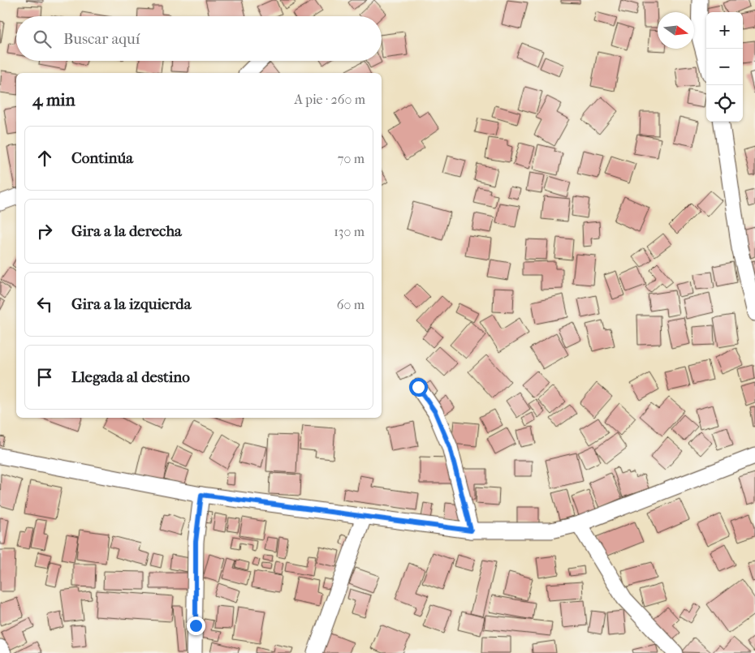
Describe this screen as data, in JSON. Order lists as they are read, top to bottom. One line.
{"north":"right","page":{"map_buttons":["+","−"],"search":"Buscar aquí","heading":["4 min","A pie · 260 m"],"list":[["Continúa","70 m"],["Gira a la derecha","130 m"],["Gira a la izquierda","60 m"],"Llegada al destino"]}}
